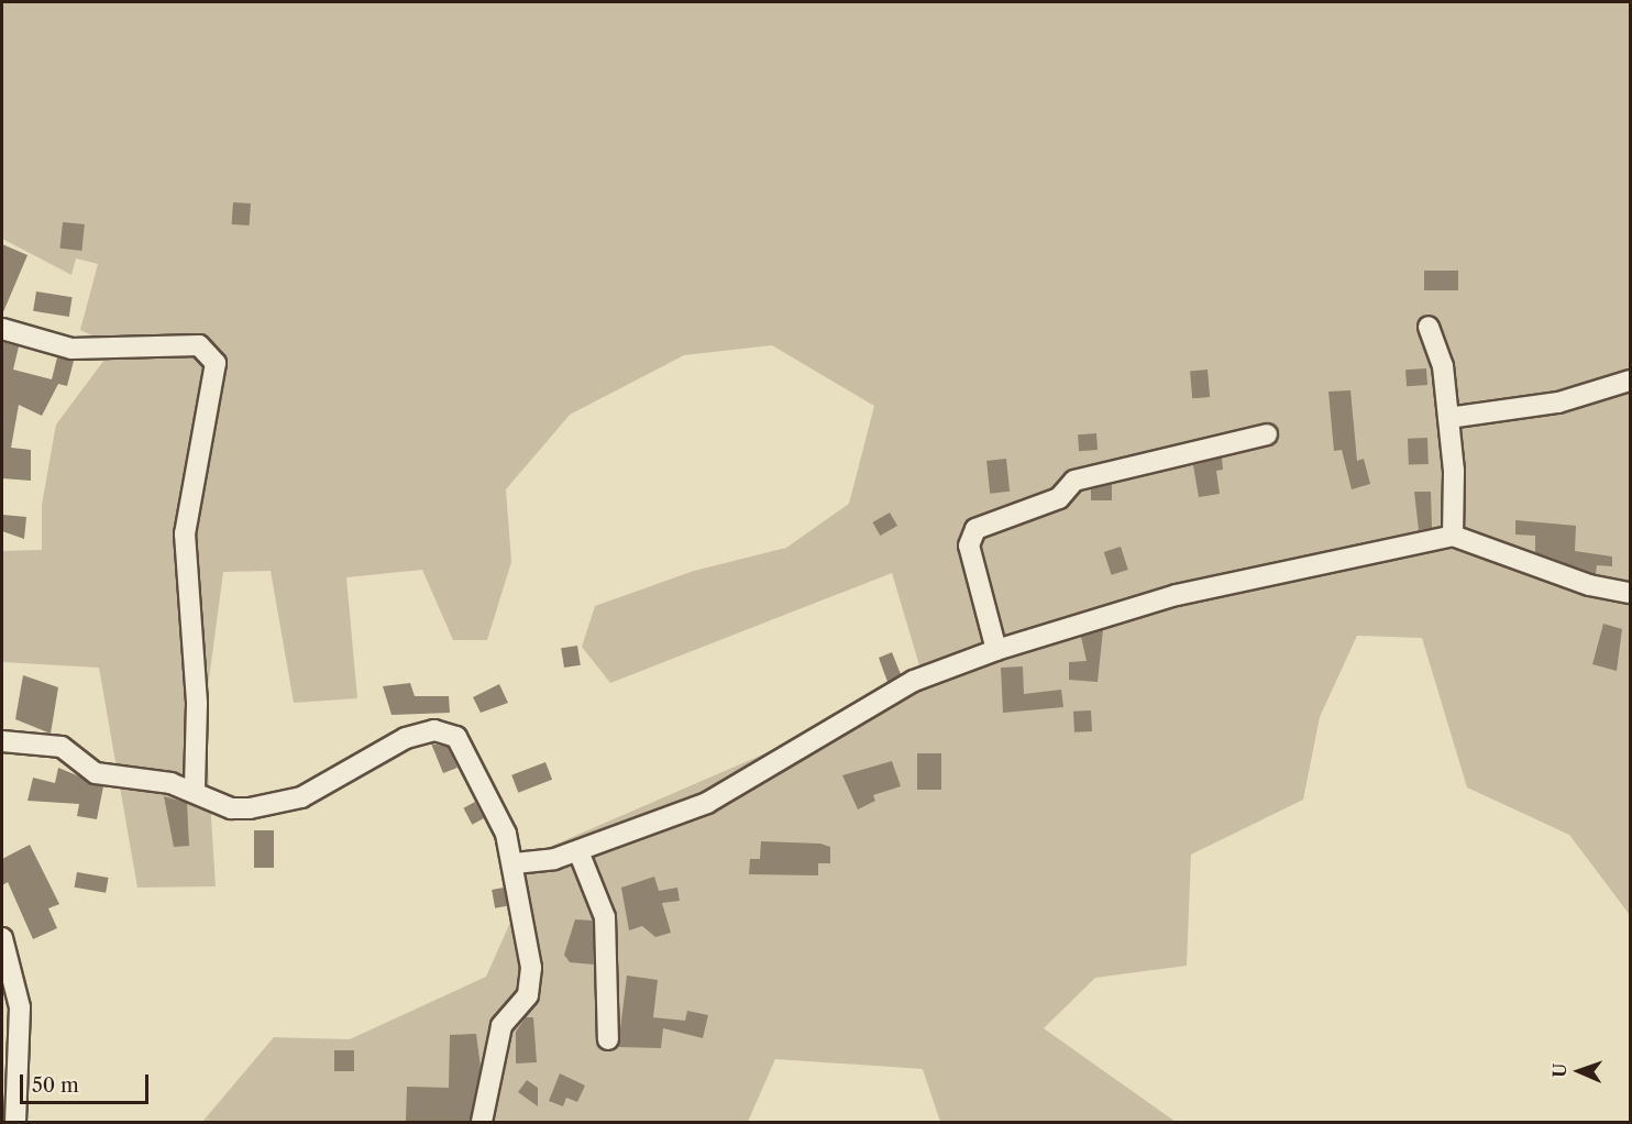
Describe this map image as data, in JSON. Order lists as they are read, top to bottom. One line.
{"scale_bar":"50 m","north":"left"}
